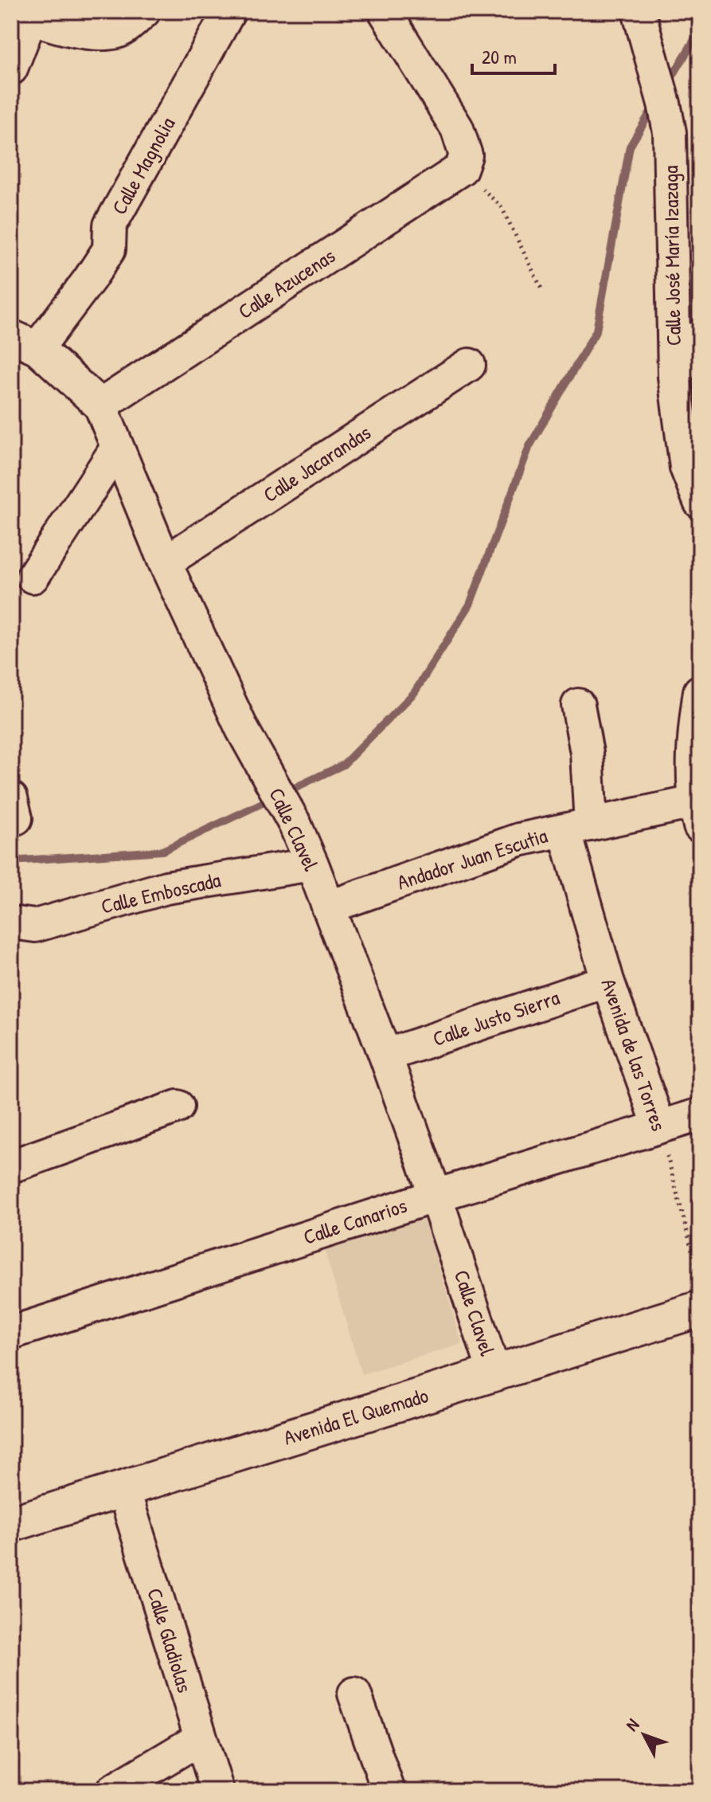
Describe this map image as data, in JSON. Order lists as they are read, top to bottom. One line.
{"streets":{"main road":["Avenida El Quemado"],"street":["Calle Magnolia","Calle José María Izazaga","Calle Azucenas","Calle Jacarandas","Calle Clavel","Andador Juan Escutia","Calle Emboscada","Calle Justo Sierra","Avenida de las Torres","Calle Canarios","Calle Gladiolas"]},"crossings":[["Calle Magnolia","Calle Clavel"],["Calle Azucenas","Calle Clavel"],["Calle Jacarandas","Calle Clavel"],["Calle Clavel","Andador Juan Escutia"],["Calle Clavel","Calle Emboscada"],["Calle Clavel","Calle Justo Sierra"],["Calle Clavel","Calle Canarios"],["Calle Clavel","Avenida El Quemado"],["Andador Juan Escutia","Avenida de las Torres"],["Calle Justo Sierra","Avenida de las Torres"],["Avenida de las Torres","Calle Canarios"],["Avenida El Quemado","Calle Gladiolas"]],"scale_bar":"20 m","north":"top left"}
